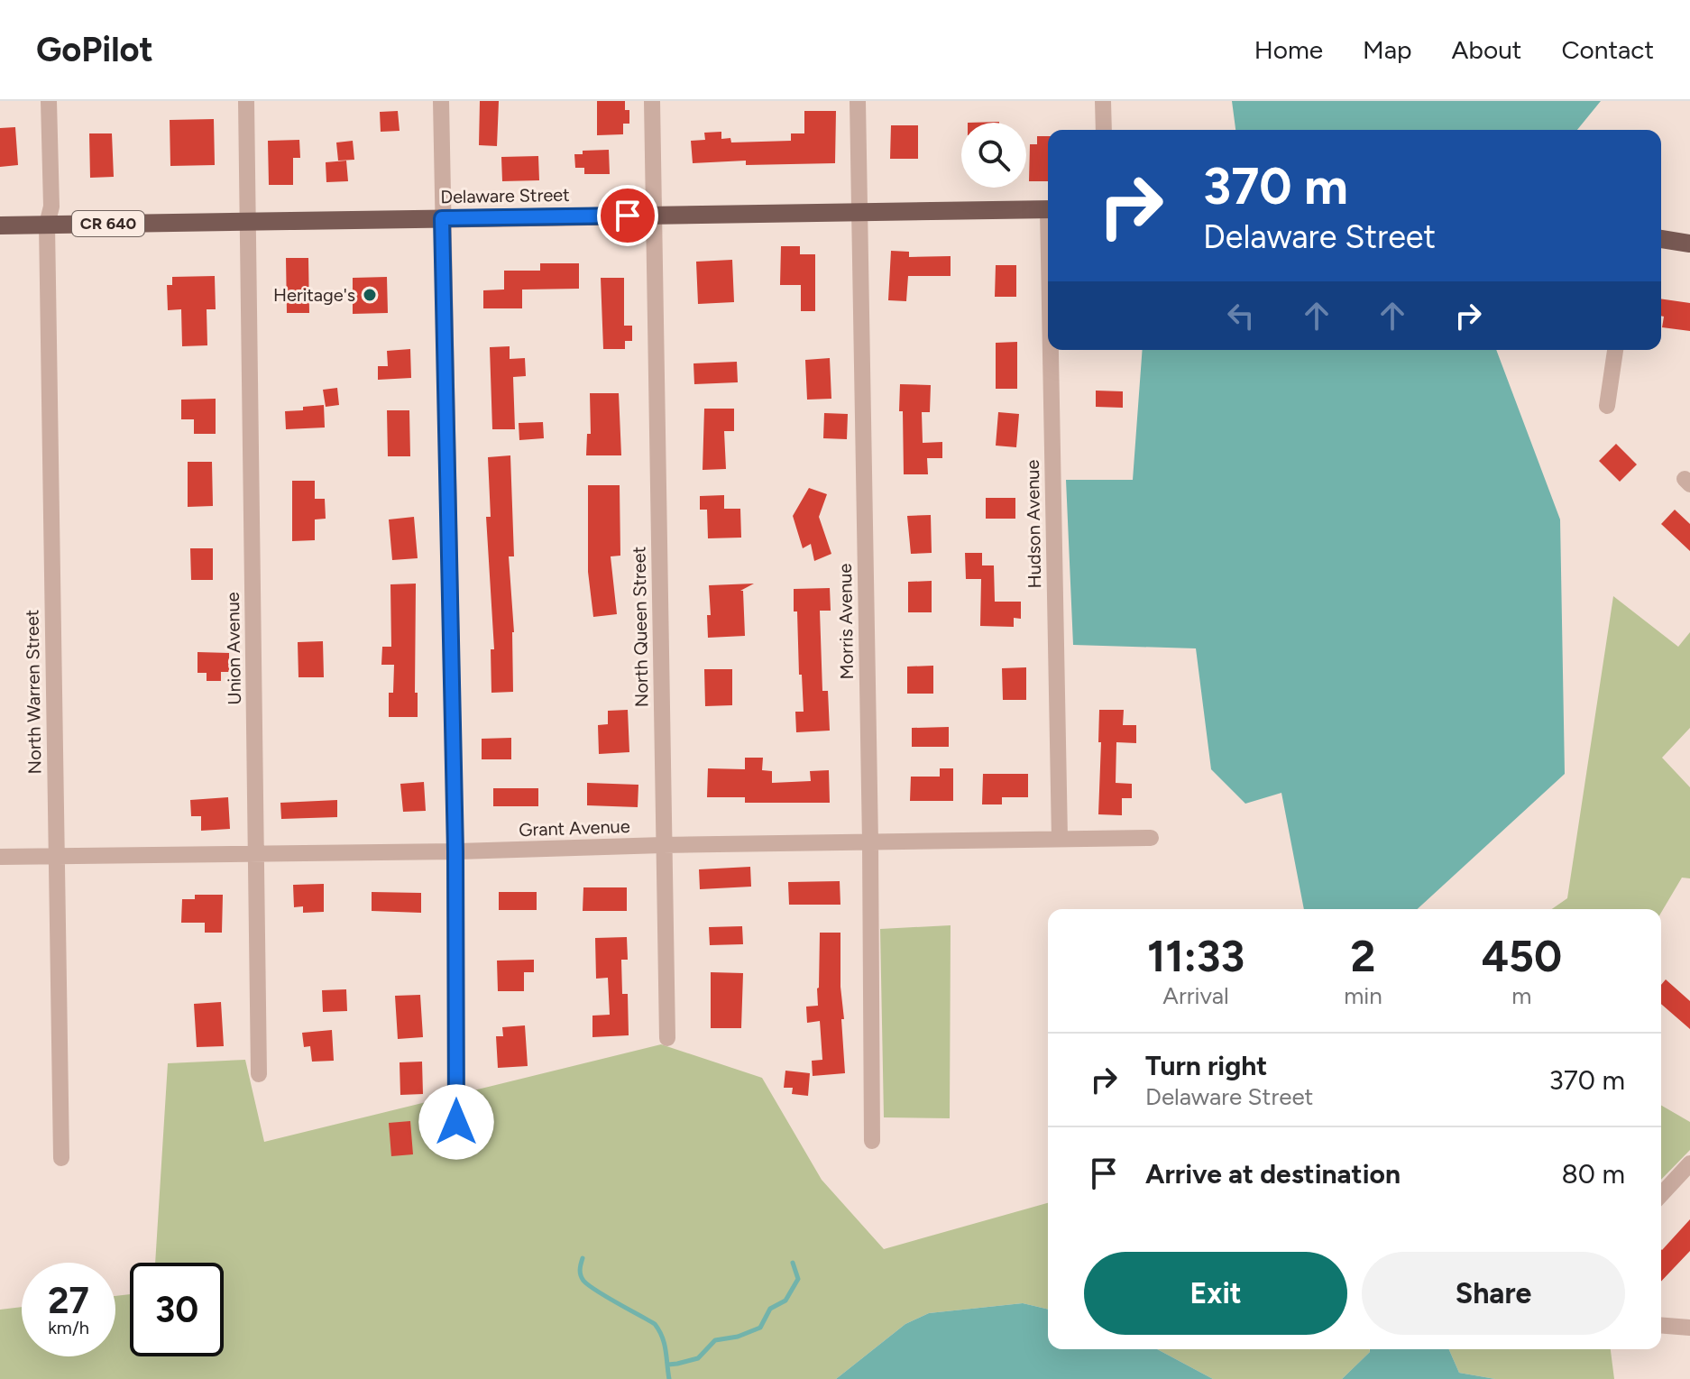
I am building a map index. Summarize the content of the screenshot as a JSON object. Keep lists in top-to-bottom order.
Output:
{
  "streets": {
    "main road": ["Delaware Street", "CR 640"],
    "street": [
      "Hudson Avenue",
      "Morris Avenue",
      "North Queen Street",
      "Union Avenue",
      "North Warren Street",
      "Grant Avenue"
    ]
  },
  "crossings": [
    ["Delaware Street", "Morris Avenue"],
    ["Delaware Street", "North Queen Street"],
    ["Delaware Street", "Union Avenue"],
    ["Delaware Street", "North Warren Street"],
    ["Hudson Avenue", "Grant Avenue"],
    ["Morris Avenue", "Grant Avenue"],
    ["North Queen Street", "Grant Avenue"],
    ["Union Avenue", "Grant Avenue"],
    ["North Warren Street", "Grant Avenue"]
  ],
  "places": ["Heritage's"],
  "page": {
    "header": "GoPilot",
    "nav": [
      "Home",
      "Map",
      "About",
      "Contact"
    ],
    "turn": ["370 m", "Delaware Street"],
    "eta": [
      "11:33",
      "Arrival",
      "2",
      "min",
      "450",
      "m"
    ],
    "list": [
      {
        "name": "Turn right",
        "note": "Delaware Street",
        "value": "370 m"
      },
      {
        "name": "Arrive at destination",
        "value": "80 m"
      }
    ],
    "buttons": ["Exit", "Share"],
    "speed": "27 km/h",
    "limit": "30"
  }
}
